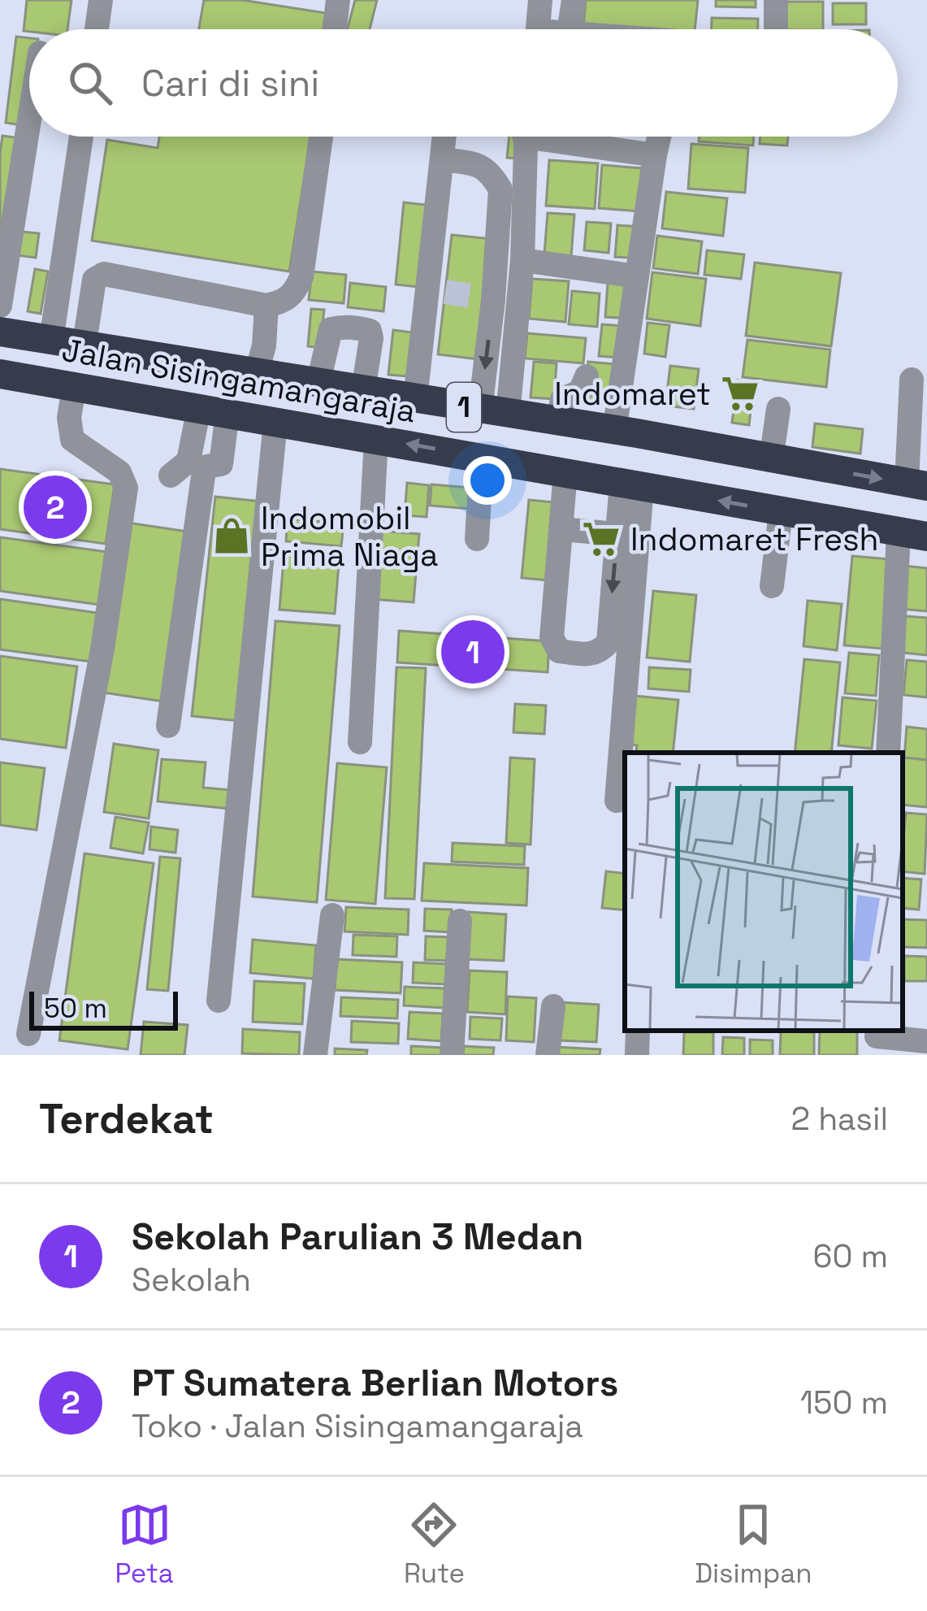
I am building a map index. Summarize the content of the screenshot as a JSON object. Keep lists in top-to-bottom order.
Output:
{
  "streets": {
    "highway": ["Jalan Sisingamangaraja", "1"]
  },
  "places": {
    "supermarket": ["Indomaret", "Indomaret Fresh"],
    "shop": ["Indomobil Prima Niaga"]
  },
  "scale_bar": "50 m",
  "page": {
    "search": "Cari di sini",
    "pins": ["2", "1"],
    "scale": "50 m",
    "heading": ["Terdekat", "2 hasil"],
    "list": [
      {
        "mark": "1",
        "name": "Sekolah Parulian 3 Medan",
        "note": "Sekolah",
        "value": "60 m"
      },
      {
        "mark": "2",
        "name": "PT Sumatera Berlian Motors",
        "note": "Toko · Jalan Sisingamangaraja",
        "value": "150 m"
      }
    ],
    "nav": ["Peta", "Rute", "Disimpan"]
  }
}
